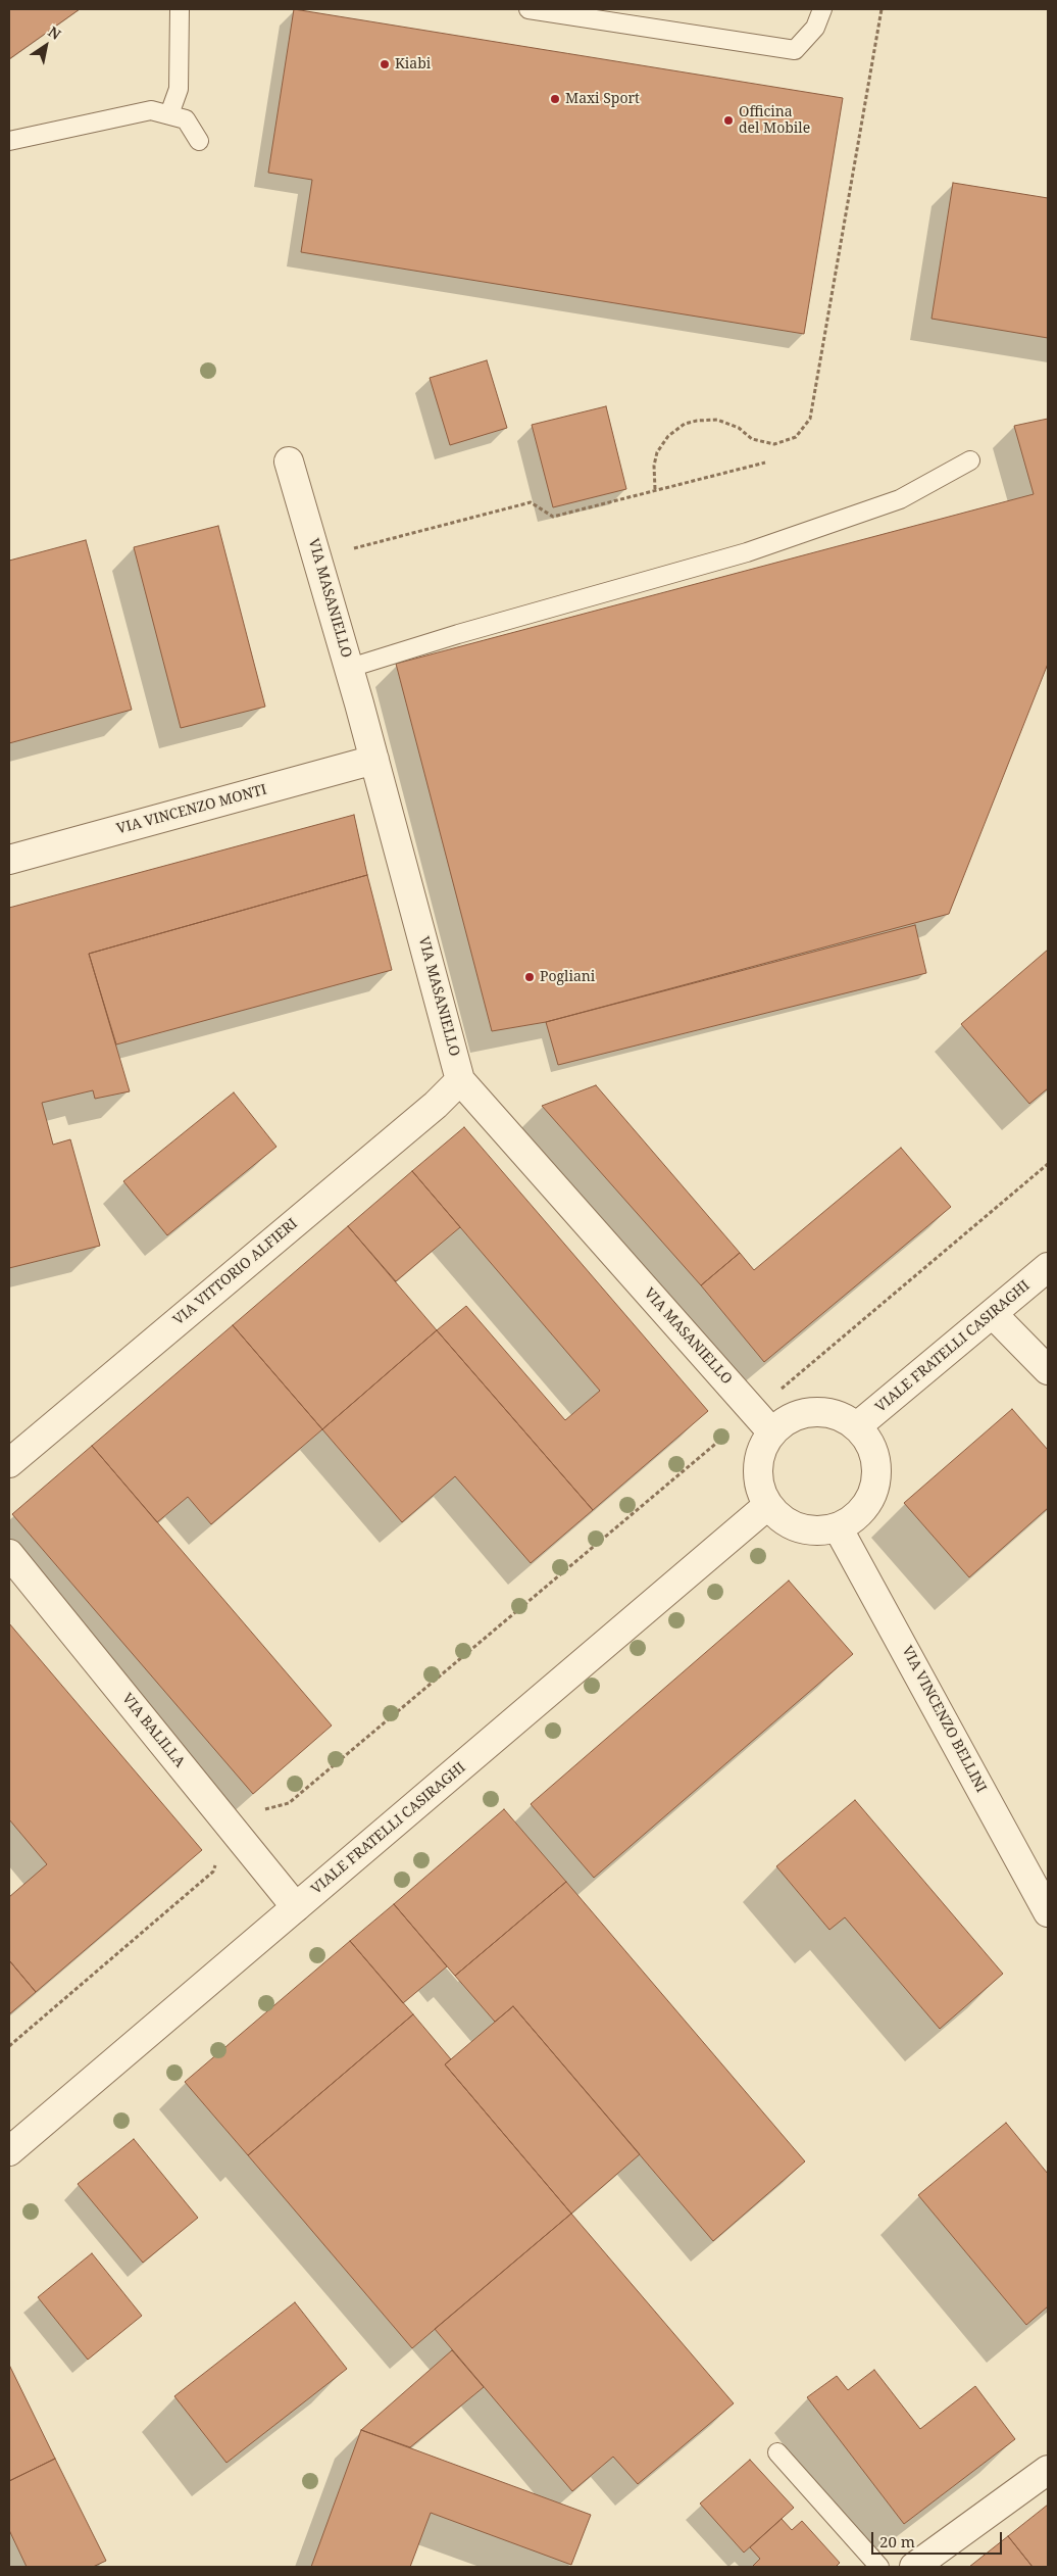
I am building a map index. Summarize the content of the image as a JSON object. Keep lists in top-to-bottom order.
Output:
{
  "streets": {
    "street": [
      "VIA MASANIELLO",
      "VIA VINCENZO MONTI",
      "VIA VITTORIO ALFIERI",
      "VIALE FRATELLI CASIRAGHI",
      "VIA VINCENZO BELLINI",
      "VIA BALILLA"
    ]
  },
  "crossings": [
    ["VIA MASANIELLO", "VIA VINCENZO MONTI"],
    ["VIA MASANIELLO", "VIA VITTORIO ALFIERI"],
    ["VIA MASANIELLO", "VIALE FRATELLI CASIRAGHI"],
    ["VIA MASANIELLO", "VIA VINCENZO BELLINI"],
    ["VIALE FRATELLI CASIRAGHI", "VIA VINCENZO BELLINI"],
    ["VIALE FRATELLI CASIRAGHI", "VIA BALILLA"]
  ],
  "places": [
    "Kiabi",
    "Maxi Sport",
    "Officina del Mobile",
    "Pogliani"
  ],
  "scale_bar": "20 m",
  "north": "top right"
}
